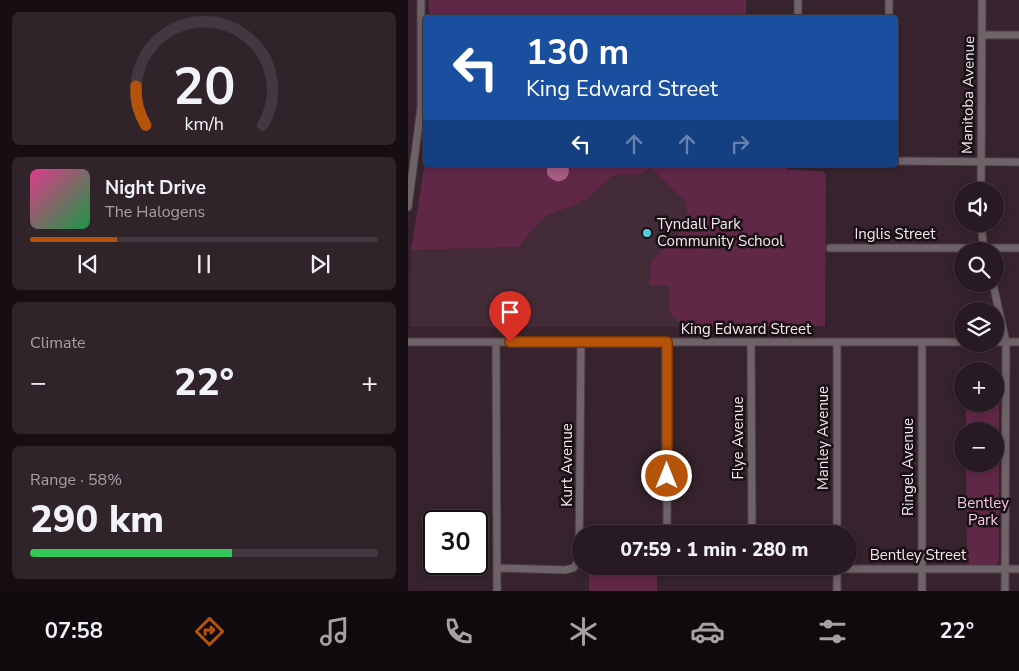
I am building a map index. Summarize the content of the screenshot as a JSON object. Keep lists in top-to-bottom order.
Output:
{
  "streets": {
    "street": [
      "Manitoba Avenue",
      "Inglis Street",
      "King Edward Street",
      "Flye Avenue",
      "Manley Avenue",
      "Kurt Avenue",
      "Ringel Avenue",
      "Bentley Street"
    ]
  },
  "crossings": [
    ["King Edward Street", "Flye Avenue"],
    ["King Edward Street", "Manley Avenue"],
    ["King Edward Street", "Kurt Avenue"],
    ["King Edward Street", "Ringel Avenue"],
    ["Ringel Avenue", "Bentley Street"]
  ],
  "parks": ["Bentley Park"],
  "places": ["Tyndall Park Community School"],
  "page": {
    "turn": ["130 m", "King Edward Street"],
    "song": ["Night Drive", "The Halogens"],
    "map_buttons": ["+", "−"],
    "tile": [
      "Climate",
      ["Range · 58%", "290 km"]
    ],
    "heat": ["−", "22°", "+"],
    "limit": "30",
    "trip": "07:59 · 1 min · 280 m",
    "tabs": ["07:58", "22°"],
    "gauge": ["20", "km/h"]
  }
}
